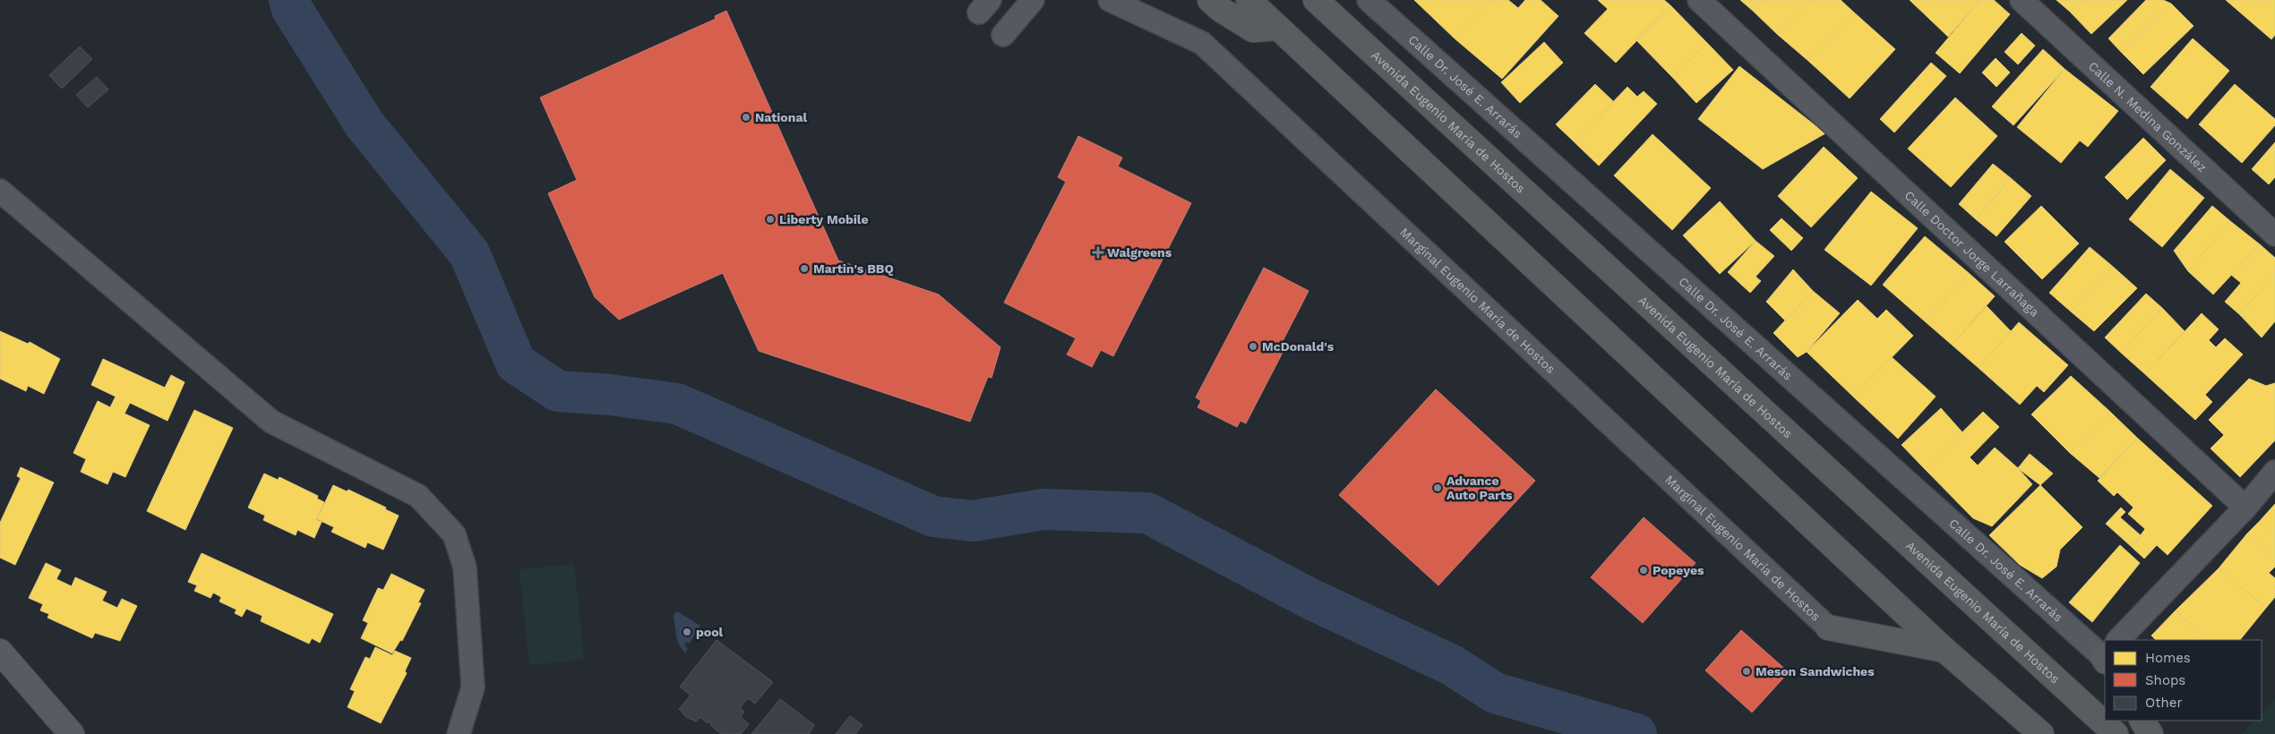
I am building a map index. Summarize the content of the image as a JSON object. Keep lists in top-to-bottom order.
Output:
{
  "streets": {
    "highway": ["Avenida Eugenio María de Hostos"],
    "street": [
      "Calle Dr. José E. Arrarás",
      "Calle N. Medina González",
      "Calle Doctor Jorge Larrañaga",
      "Marginal Eugenio María de Hostos"
    ]
  },
  "places": {
    "other": [
      "National",
      "Liberty Mobile",
      "Martin's BBQ",
      "McDonald's",
      "Advance Auto Parts",
      "Popeyes",
      "pool",
      "Meson Sandwiches"
    ],
    "health": ["Walgreens"]
  },
  "legend": ["Homes", "Shops", "Other"]
}
